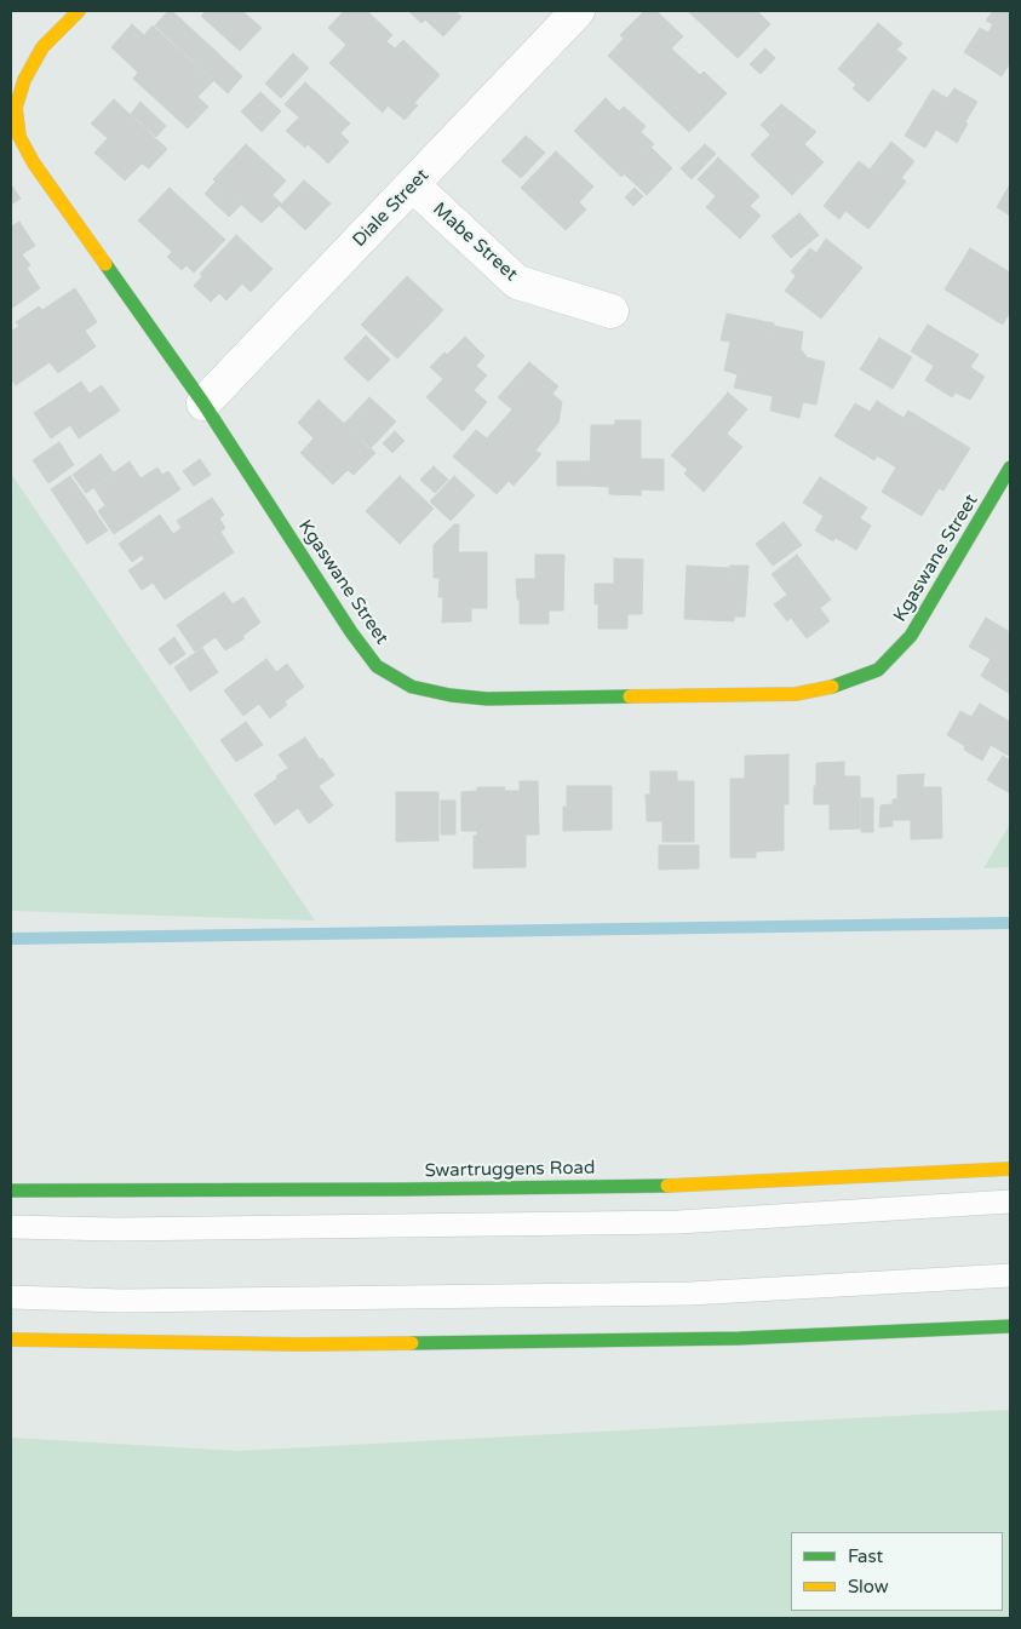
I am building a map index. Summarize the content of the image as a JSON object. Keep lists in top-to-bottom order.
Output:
{
  "streets": {
    "main road": ["Kgaswane Street", "Swartruggens Road"],
    "street": ["Diale Street", "Mabe Street"]
  },
  "crossings": [
    ["Diale Street", "Mabe Street"],
    ["Diale Street", "Kgaswane Street"]
  ],
  "legend": ["Fast", "Slow"]
}
